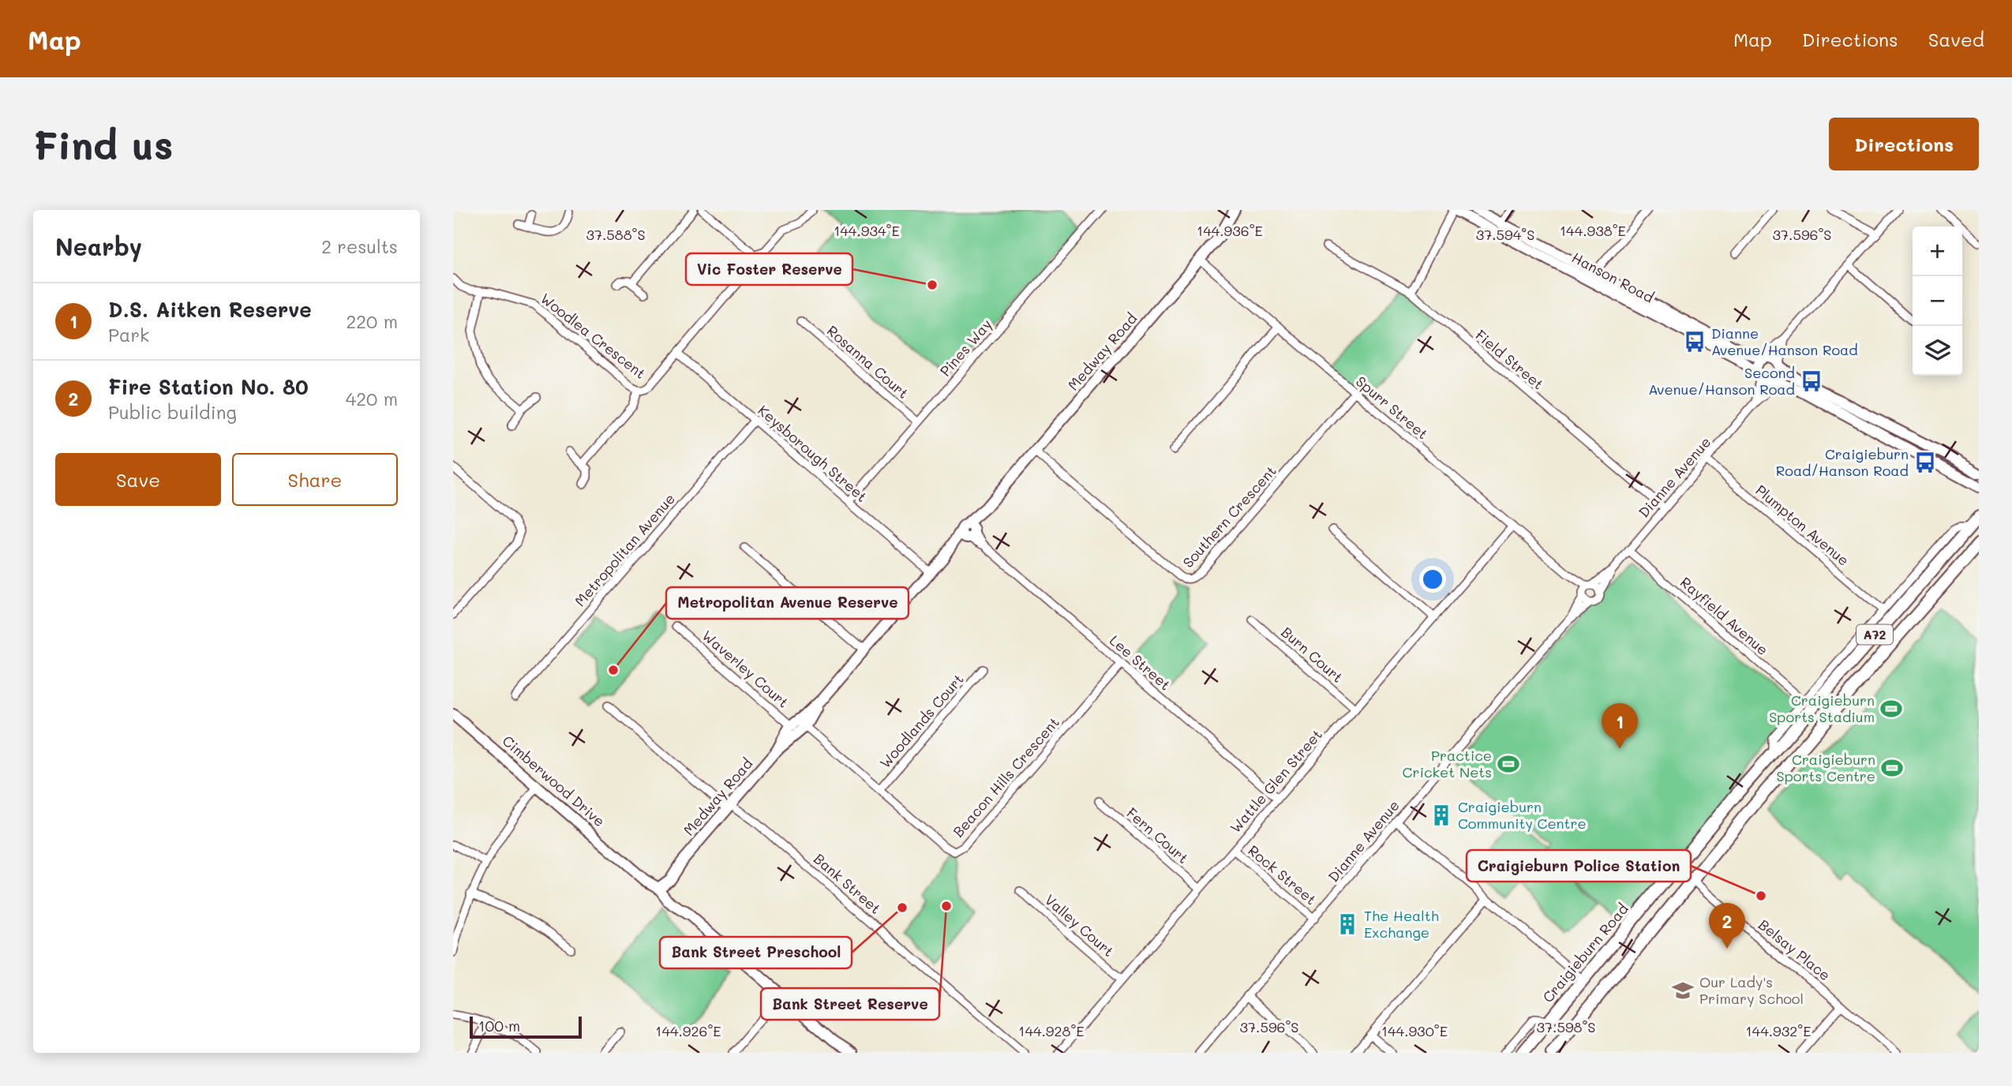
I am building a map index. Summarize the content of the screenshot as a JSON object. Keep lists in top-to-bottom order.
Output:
{
  "streets": {
    "main road": ["A72", "Craigieburn Road"],
    "street": [
      "Hanson Road",
      "Woodlea Crescent",
      "Pines Way",
      "Medway Road",
      "Field Street",
      "Rosanna Court",
      "Spurr Street",
      "Keysborough Street",
      "Dianne Avenue",
      "Southern Crescent",
      "Plumpton Avenue",
      "Metropolitan Avenue",
      "Rayfield Avenue",
      "Burn Court",
      "Lee Street",
      "Waverley Court",
      "Woodlands Court",
      "Beacon Hills Crescent",
      "Cimberwood Drive",
      "Wattle Glen Street",
      "Fern Court",
      "Rock Street",
      "Bank Street",
      "Valley Court",
      "Belsay Place"
    ]
  },
  "crossings": [
    ["Hanson Road", "Dianne Avenue"],
    ["Woodlea Crescent", "Keysborough Street"],
    ["Pines Way", "Rosanna Court"],
    ["Pines Way", "Keysborough Street"],
    ["Medway Road", "Spurr Street"],
    ["Medway Road", "Keysborough Street"],
    ["Medway Road", "Southern Crescent"],
    ["Medway Road", "Lee Street"],
    ["Medway Road", "Waverley Court"],
    ["Medway Road", "Beacon Hills Crescent"],
    ["Medway Road", "Cimberwood Drive"],
    ["Medway Road", "Bank Street"],
    ["Field Street", "Dianne Avenue"],
    ["Spurr Street", "Dianne Avenue"],
    ["Spurr Street", "Southern Crescent"],
    ["Spurr Street", "Wattle Glen Street"],
    ["Keysborough Street", "Metropolitan Avenue"],
    ["Dianne Avenue", "Plumpton Avenue"],
    ["Dianne Avenue", "Rayfield Avenue"],
    ["Dianne Avenue", "Rock Street"],
    ["Plumpton Avenue", "Craigieburn Road"],
    ["Rayfield Avenue", "Craigieburn Road"],
    ["A72", "Belsay Place"],
    ["Burn Court", "Wattle Glen Street"],
    ["Lee Street", "Beacon Hills Crescent"],
    ["Lee Street", "Wattle Glen Street"],
    ["Waverley Court", "Beacon Hills Crescent"],
    ["Woodlands Court", "Beacon Hills Crescent"],
    ["Wattle Glen Street", "Fern Court"],
    ["Wattle Glen Street", "Rock Street"],
    ["Wattle Glen Street", "Valley Court"],
    ["Belsay Place", "Craigieburn Road"]
  ],
  "places": {
    "other": [
      "Vic Foster Reserve",
      "Metropolitan Avenue Reserve",
      "Craigieburn Police Station",
      "Bank Street Reserve",
      "Bank Street Preschool"
    ],
    "bus stop": ["Dianne Avenue/Hanson Road", "Second Avenue/Hanson Road", "Craigieburn Road/Hanson Road"],
    "sports": ["Craigieburn Sports Stadium", "Practice Cricket Nets", "Craigieburn Sports Centre"],
    "building": ["Craigieburn Community Centre", "The Health Exchange"],
    "school or university": ["Our Lady's Primary School"]
  },
  "scale_bar": "100 m",
  "page": {
    "header": "Map",
    "nav": ["Map", "Directions", "Saved"],
    "buttons": [
      "Directions",
      ["Save", "Share"]
    ],
    "title": "Find us",
    "heading": ["Nearby", "2 results"],
    "map_buttons": ["+", "−"],
    "list": [
      {
        "mark": "1",
        "name": "D.S. Aitken Reserve",
        "note": "Park",
        "value": "220 m"
      },
      {
        "mark": "2",
        "name": "Fire Station No. 80",
        "note": "Public building",
        "value": "420 m"
      }
    ],
    "pins": ["1", "2"],
    "scale": "100 m"
  },
  "coordinates": [
    "144.934°E",
    "144.936°E",
    "144.938°E",
    "37.588°S",
    "37.594°S",
    "37.596°S",
    "37.598°S",
    "144.926°E",
    "144.928°E",
    "144.930°E",
    "144.932°E"
  ]
}
